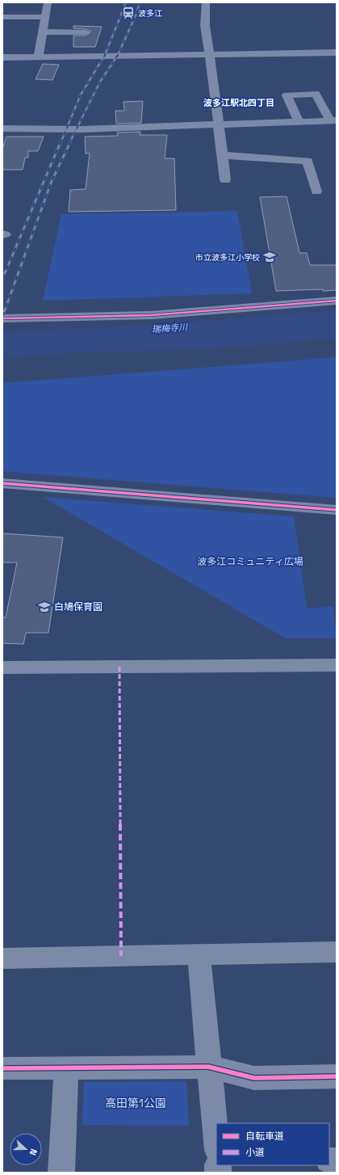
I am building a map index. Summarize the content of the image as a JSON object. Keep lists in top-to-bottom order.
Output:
{
  "districts": ["波多江駅北四丁目"],
  "water": ["瑞梅寺川"],
  "parks": ["波多江コミュニティ広場", "高田第1公園"],
  "places": {
    "station": ["波多江"],
    "school or university": ["市立波多江小学校", "白鳩保育園"]
  },
  "legend": ["自転車道", "小道"],
  "north": "right"
}
